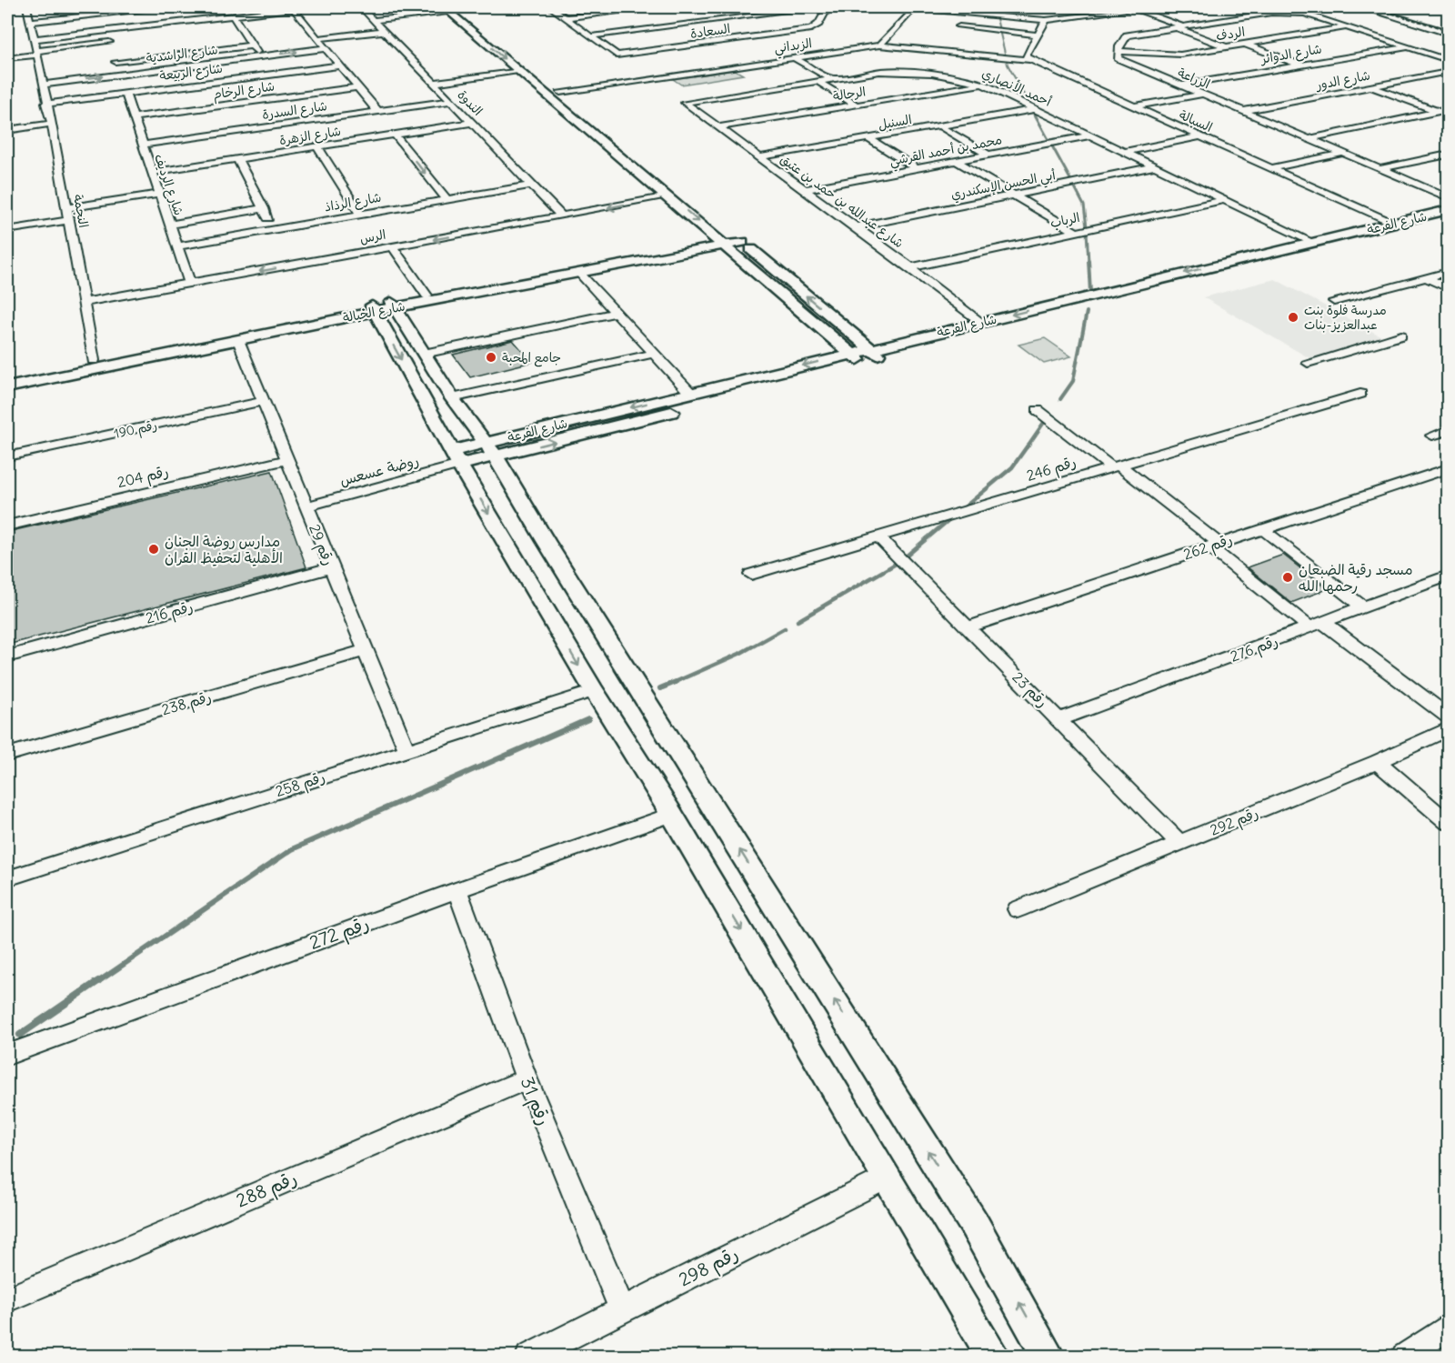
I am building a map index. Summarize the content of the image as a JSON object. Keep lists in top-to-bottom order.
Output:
{
  "streets": {
    "street": [
      "السعادة",
      "الردف",
      "الزبداني",
      "شارع الراشدية",
      "شارع الدوائر",
      "شارع الربيعة",
      "الزراعة",
      "شارع الدور",
      "أحمد الأنصاري",
      "شارع الرخام",
      "الرحالة",
      "الندوة",
      "شارع السدرة",
      "السبالة",
      "السنبل",
      "شارع الزهرة",
      "محمد بن أحمد القرشي",
      "شارع الرديف",
      "أبي الحسن الإسكندري",
      "شارع عبدالله بن حمد بن عتيق",
      "شارع الرذاذ",
      "النجمة",
      "الرباب",
      "شارع الفرعة",
      "الرس",
      "شارع الخيالة",
      "رقم 190",
      "رقم 246",
      "روضة عسعس",
      "رقم 204",
      "رقم 29",
      "رقم 262",
      "رقم 216",
      "رقم 276",
      "رقم 23",
      "رقم 238",
      "رقم 258",
      "رقم 292",
      "رقم 272",
      "رقم 31",
      "رقم 288",
      "رقم 298"
    ]
  },
  "crossings": [
    ["الردف", "الزراعة"],
    ["الزبداني", "السبالة"],
    ["شارع الراشدية", "النجمة"],
    ["شارع الدوائر", "الزراعة"],
    ["شارع الربيعة", "شارع الرديف"],
    ["شارع الربيعة", "النجمة"],
    ["الزراعة", "شارع الدور"],
    ["أحمد الأنصاري", "الرحالة"],
    ["أحمد الأنصاري", "السنبل"],
    ["أحمد الأنصاري", "محمد بن أحمد القرشي"],
    ["أحمد الأنصاري", "أبي الحسن الإسكندري"],
    ["أحمد الأنصاري", "شارع عبدالله بن حمد بن عتيق"],
    ["أحمد الأنصاري", "الرباب"],
    ["أحمد الأنصاري", "شارع الفرعة"],
    ["شارع الرخام", "شارع الرديف"],
    ["الرحالة", "شارع عبدالله بن حمد بن عتيق"],
    ["الندوة", "شارع السدرة"],
    ["الندوة", "شارع الزهرة"],
    ["الندوة", "شارع الرذاذ"],
    ["الندوة", "الرس"],
    ["شارع السدرة", "شارع الرديف"],
    ["السبالة", "شارع الفرعة"],
    ["السنبل", "شارع عبدالله بن حمد بن عتيق"],
    ["شارع الزهرة", "شارع الرديف"],
    ["محمد بن أحمد القرشي", "شارع عبدالله بن حمد بن عتيق"],
    ["شارع الرديف", "شارع الرذاذ"],
    ["شارع الرديف", "الرس"],
    ["أبي الحسن الإسكندري", "شارع عبدالله بن حمد بن عتيق"],
    ["شارع عبدالله بن حمد بن عتيق", "الرباب"],
    ["شارع عبدالله بن حمد بن عتيق", "شارع الفرعة"],
    ["النجمة", "الرس"],
    ["النجمة", "شارع الخيالة"],
    ["شارع الخيالة", "رقم 29"],
    ["رقم 190", "رقم 29"],
    ["رقم 246", "رقم 23"],
    ["روضة عسعس", "رقم 29"],
    ["رقم 204", "رقم 29"],
    ["رقم 29", "رقم 216"],
    ["رقم 29", "رقم 238"],
    ["رقم 29", "رقم 258"],
    ["رقم 262", "رقم 23"],
    ["رقم 276", "رقم 23"],
    ["رقم 23", "رقم 292"],
    ["رقم 272", "رقم 31"],
    ["رقم 31", "رقم 288"],
    ["رقم 31", "رقم 298"]
  ],
  "places": [
    "مدرسة فلوة بنت عبدالعزيز-بنات",
    "جامع المحبة",
    "مدارس روضة الجنان الأهلية لتحفيظ القران",
    "مسجد رقية الضبعان رحمها الله"
  ]
}
